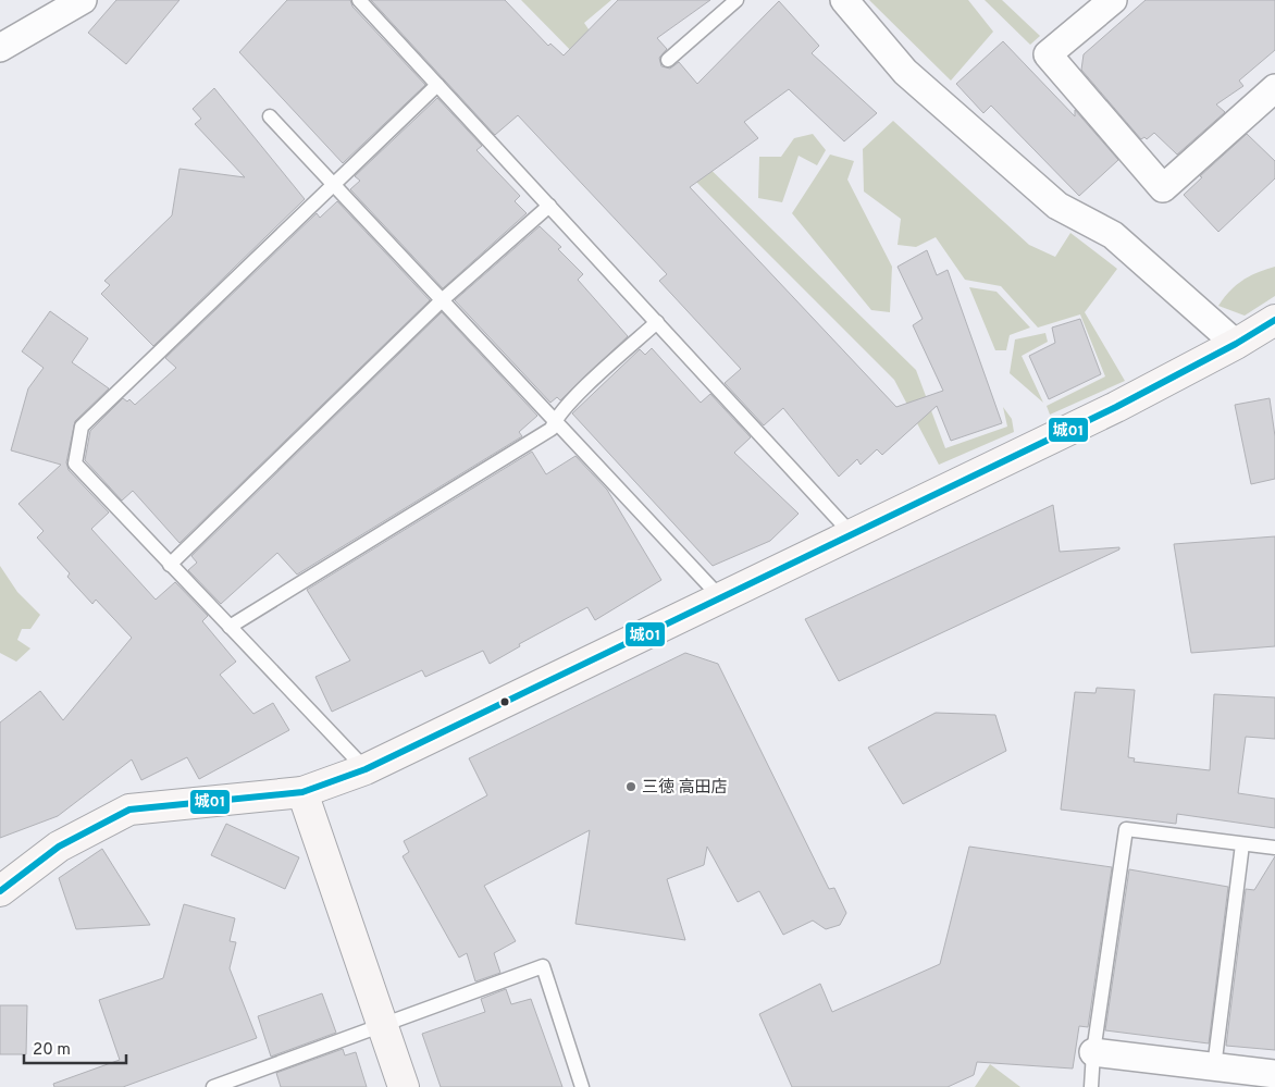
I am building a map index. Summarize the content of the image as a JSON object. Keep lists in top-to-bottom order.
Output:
{
  "places": ["三徳 高田店"],
  "lines": ["transit line 城01"],
  "scale_bar": "20 m"
}
